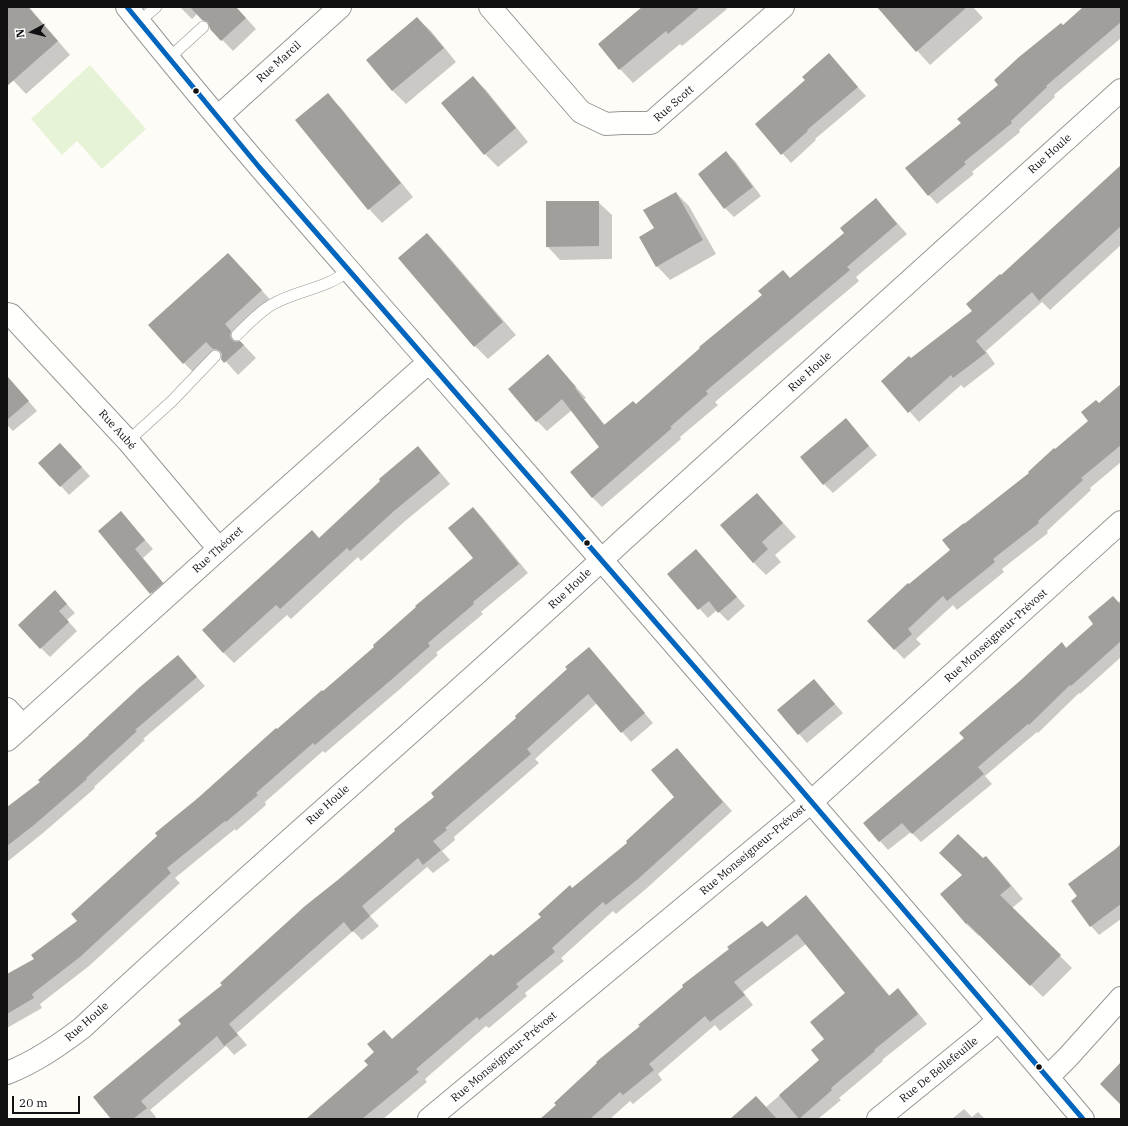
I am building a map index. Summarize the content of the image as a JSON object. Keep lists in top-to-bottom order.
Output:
{
  "streets": {
    "street": [
      "Rue Marcil",
      "Rue Scott",
      "Rue Houle",
      "Rue Aubé",
      "Rue Théoret",
      "Rue Monseigneur-Prévost",
      "Rue De Bellefeuille"
    ]
  },
  "crossings": [
    ["Rue Aubé", "Rue Théoret"]
  ],
  "scale_bar": "20 m",
  "north": "left"
}
